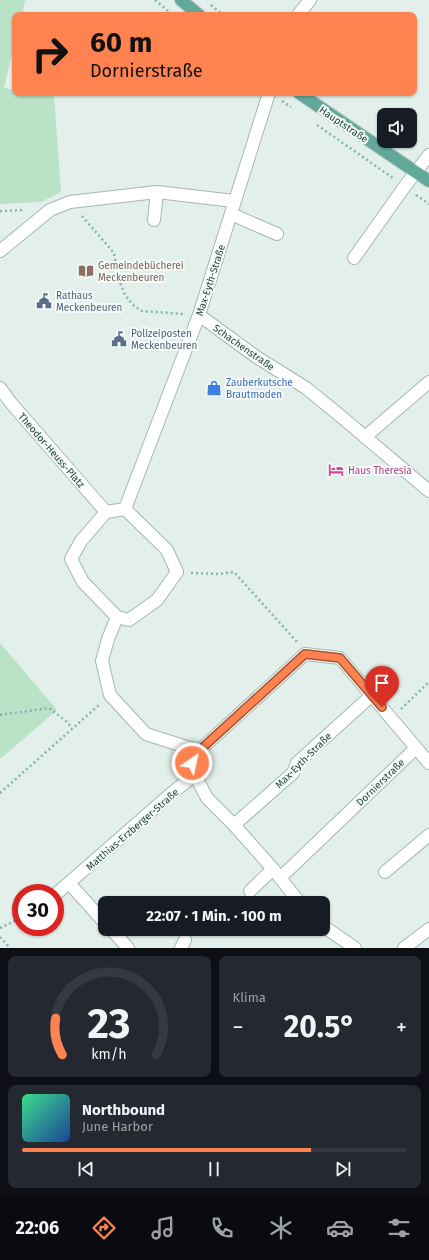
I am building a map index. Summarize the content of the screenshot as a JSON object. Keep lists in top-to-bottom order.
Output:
{
  "streets": {
    "main road": ["Hauptstraße"],
    "street": [
      "Max-Eyth-Straße",
      "Schachenstraße",
      "Theodor-Heuss-Platz",
      "Dornierstraße",
      "Matthias-Erzberger-Straße"
    ]
  },
  "crossings": [
    ["Max-Eyth-Straße", "Schachenstraße"],
    ["Max-Eyth-Straße", "Theodor-Heuss-Platz"]
  ],
  "places": {
    "library": ["Gemeindebücherei Meckenbeuren"],
    "public building": ["Rathaus Meckenbeuren", "Polizeiposten Meckenbeuren"],
    "shop": ["Zauberkutsche Brautmoden"],
    "hotel": ["Haus Theresia"]
  },
  "page": {
    "turn": ["60 m", "Dornierstraße"],
    "limit": "30",
    "trip": "22:07 · 1 Min. · 100 m",
    "tile": "Klima",
    "heat": ["−", "20.5°", "+"],
    "song": ["Northbound", "June Harbor"],
    "tabs": "22:06",
    "gauge": ["23", "km/h"]
  }
}
